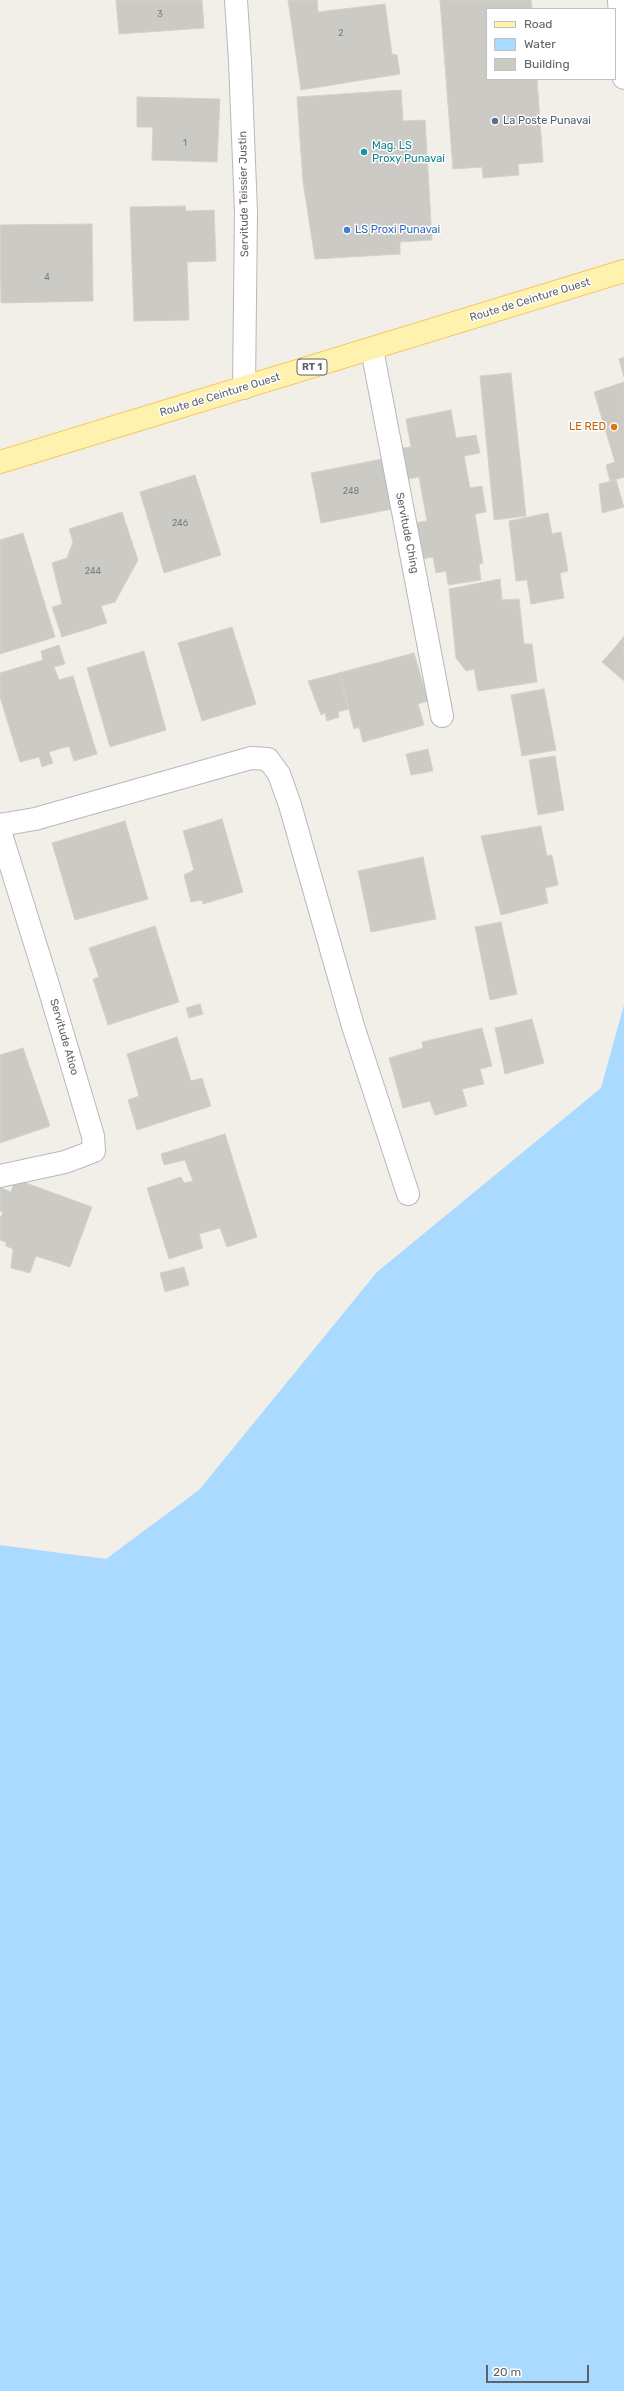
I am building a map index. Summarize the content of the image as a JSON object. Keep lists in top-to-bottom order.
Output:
{
  "streets": {
    "main road": ["Route de Ceinture Ouest", "RT 1"],
    "street": ["Servitude Teissier Justin", "Servitude Ching", "Servitude Atioo"]
  },
  "crossings": [
    ["Servitude Teissier Justin", "Route de Ceinture Ouest"],
    ["Route de Ceinture Ouest", "Servitude Ching"]
  ],
  "places": [
    "La Poste Punavai",
    "Mag. LS Proxy Punavai",
    "LS Proxi Punavai",
    "LE RED"
  ],
  "house_numbers": [
    "3",
    "2",
    "1",
    "4",
    "248",
    "246",
    "244"
  ],
  "legend": ["Road", "Water", "Building"],
  "scale_bar": "20 m"
}
